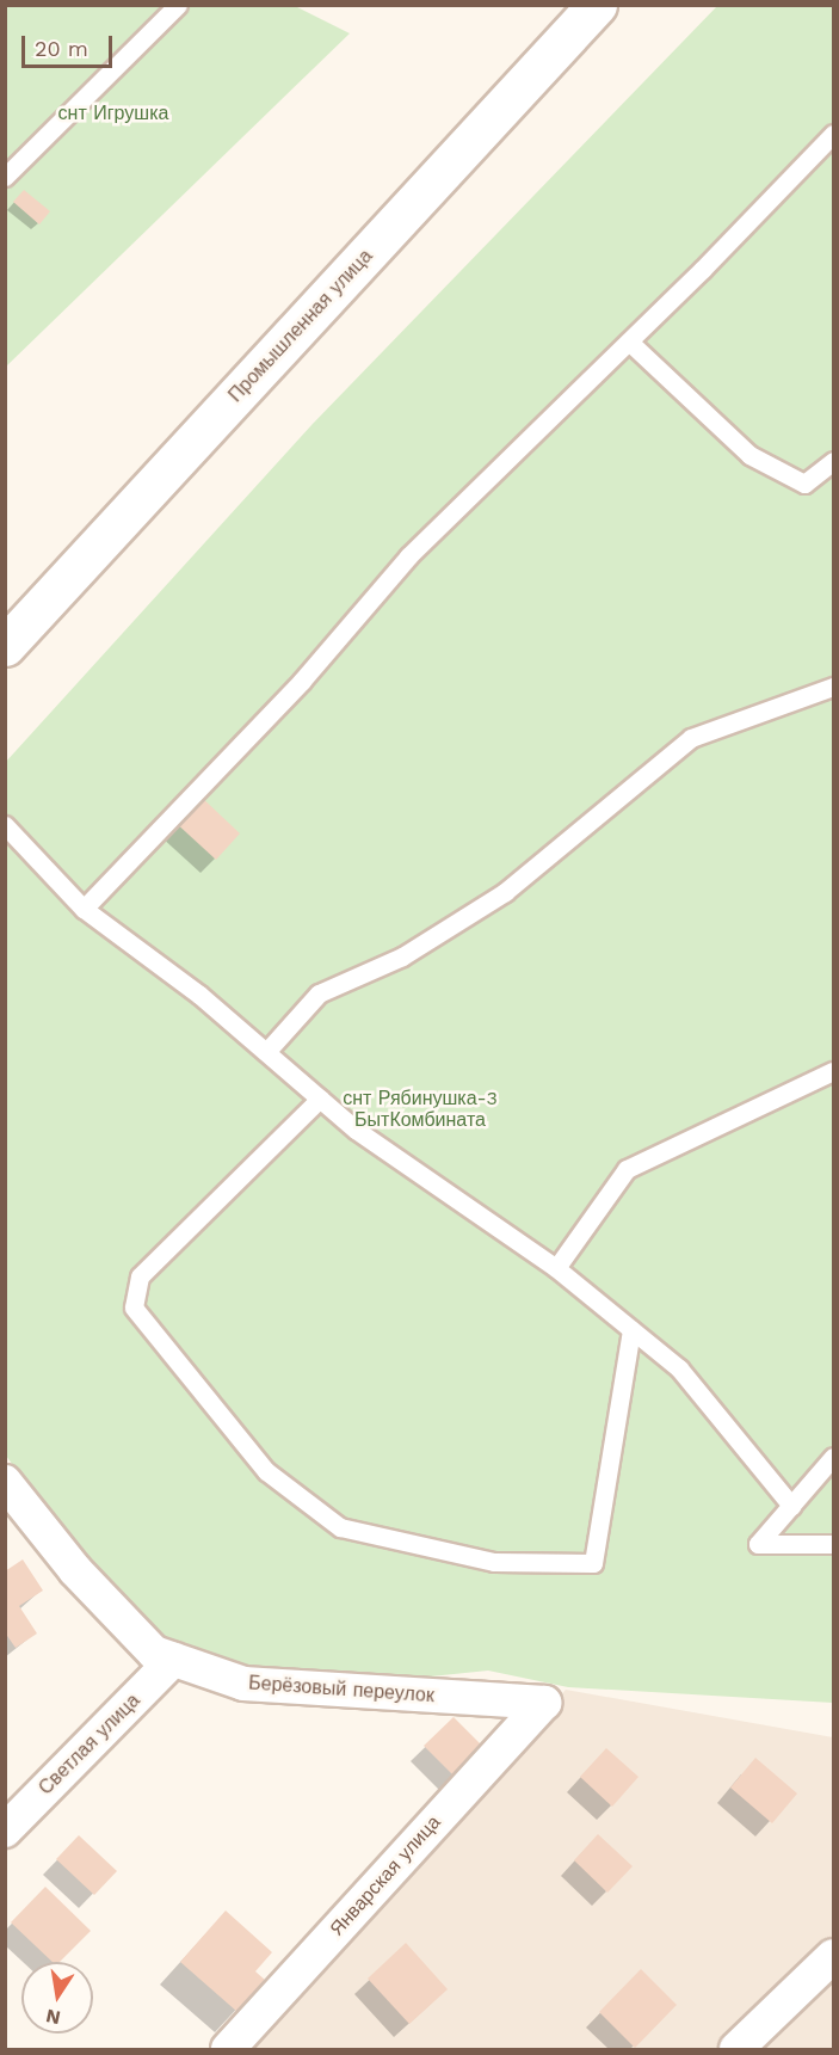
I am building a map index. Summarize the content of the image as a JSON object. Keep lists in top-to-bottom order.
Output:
{
  "streets": {
    "main road": ["Промышленная улица"],
    "street": ["Берёзовый переулок", "Светлая улица", "Январская улица"]
  },
  "crossings": [
    ["Берёзовый переулок", "Светлая улица"],
    ["Берёзовый переулок", "Январская улица"]
  ],
  "parks": ["снт Игрушка", "снт Рябинушка-3 БытКомбината"],
  "scale_bar": "20 m",
  "north": "bottom"
}
